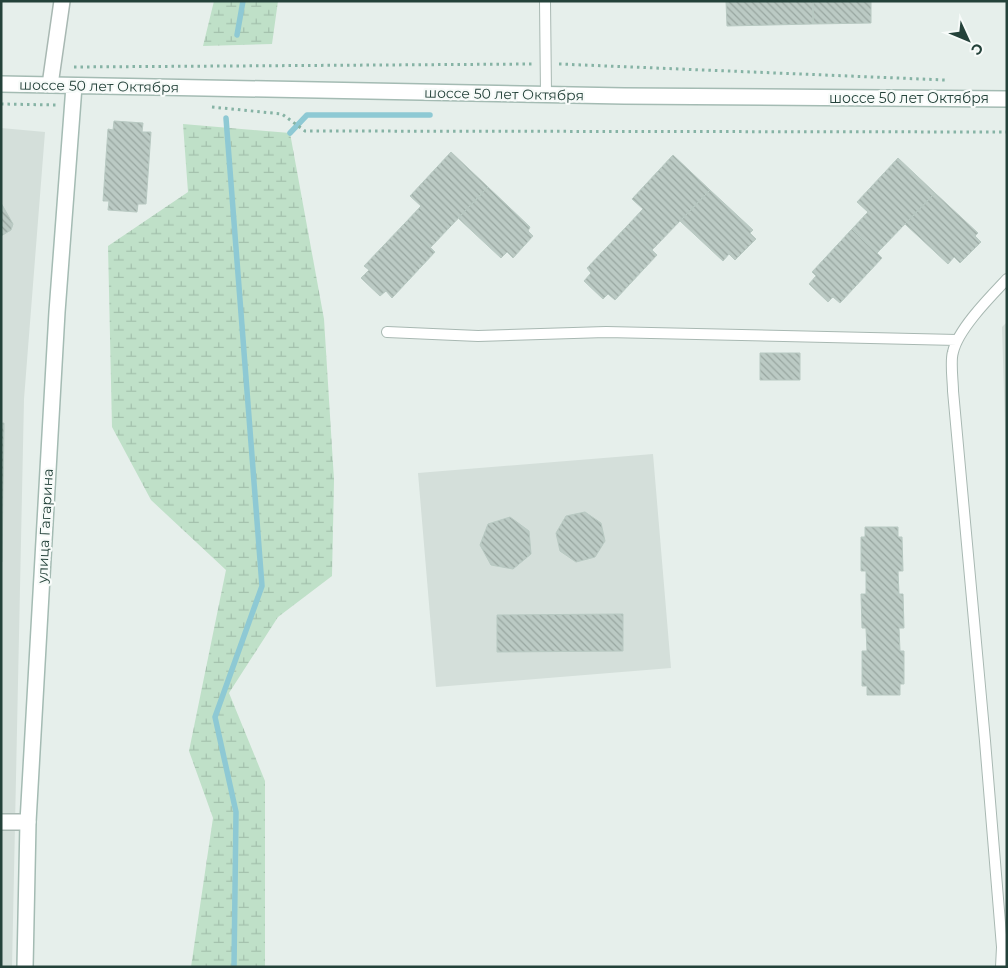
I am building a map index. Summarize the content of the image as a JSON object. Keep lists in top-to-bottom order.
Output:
{
  "streets": {
    "street": ["шоссе 50 лет Октября", "улица Гагарина"]
  },
  "crossings": [
    ["шоссе 50 лет Октября", "улица Гагарина"]
  ],
  "north": "bottom right"
}
